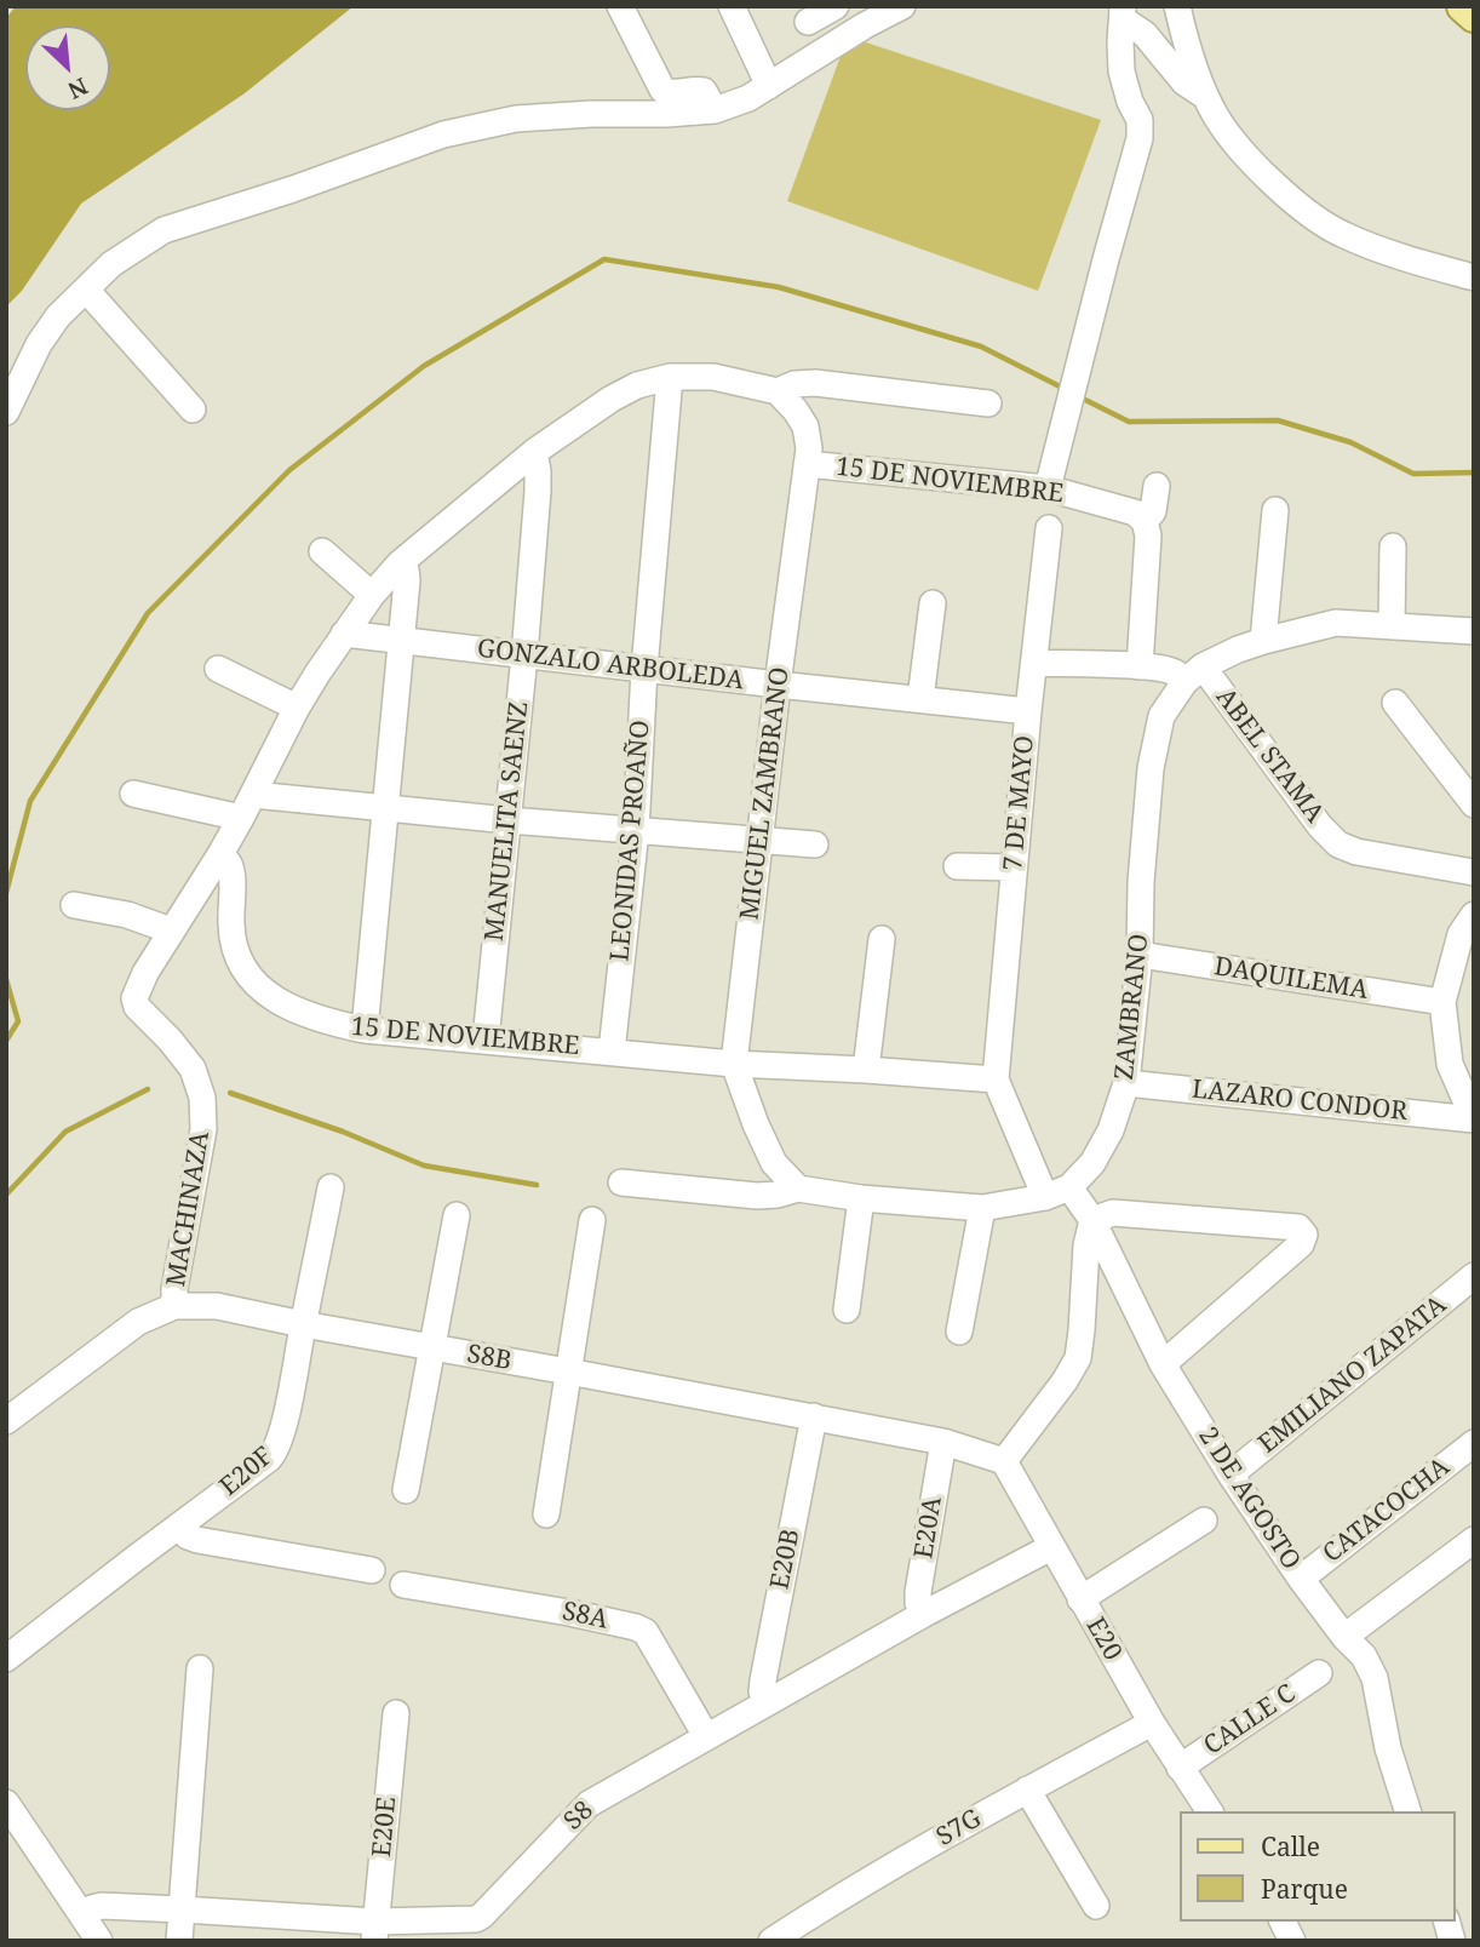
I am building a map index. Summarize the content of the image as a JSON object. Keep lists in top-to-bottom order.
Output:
{
  "streets": {
    "street": [
      "15 DE NOVIEMBRE",
      "GONZALO ARBOLEDA",
      "ABEL STAMA",
      "MIGUEL ZAMBRANO",
      "7 DE MAYO",
      "MANUELITA SAENZ",
      "LEONIDAS PROAÑO",
      "DAQUILEMA",
      "ZAMBRANO",
      "LAZARO CONDOR",
      "MACHINAZA",
      "S8B",
      "EMILIANO ZAPATA",
      "E20F",
      "2 DE AGOSTO",
      "CATACOCHA",
      "E20A",
      "E20B",
      "S8A",
      "E20",
      "CALLE C",
      "S8",
      "E20E",
      "S7G"
    ]
  },
  "crossings": [
    ["15 DE NOVIEMBRE", "MIGUEL ZAMBRANO"],
    ["15 DE NOVIEMBRE", "7 DE MAYO"],
    ["15 DE NOVIEMBRE", "MANUELITA SAENZ"],
    ["15 DE NOVIEMBRE", "LEONIDAS PROAÑO"],
    ["15 DE NOVIEMBRE", "MACHINAZA"],
    ["GONZALO ARBOLEDA", "MIGUEL ZAMBRANO"],
    ["GONZALO ARBOLEDA", "7 DE MAYO"],
    ["GONZALO ARBOLEDA", "MANUELITA SAENZ"],
    ["GONZALO ARBOLEDA", "LEONIDAS PROAÑO"],
    ["ABEL STAMA", "ZAMBRANO"],
    ["MIGUEL ZAMBRANO", "ZAMBRANO"],
    ["DAQUILEMA", "ZAMBRANO"],
    ["ZAMBRANO", "LAZARO CONDOR"],
    ["ZAMBRANO", "2 DE AGOSTO"],
    ["MACHINAZA", "S8B"],
    ["S8B", "E20F"],
    ["S8B", "E20A"],
    ["S8B", "E20B"],
    ["S8B", "E20"],
    ["EMILIANO ZAPATA", "2 DE AGOSTO"],
    ["2 DE AGOSTO", "CATACOCHA"],
    ["E20A", "S8"],
    ["E20B", "S8"],
    ["S8A", "S8"],
    ["E20", "CALLE C"],
    ["E20", "S8"],
    ["E20", "S7G"],
    ["S8", "E20E"]
  ],
  "legend": ["Calle", "Parque"],
  "north": "bottom right"
}
